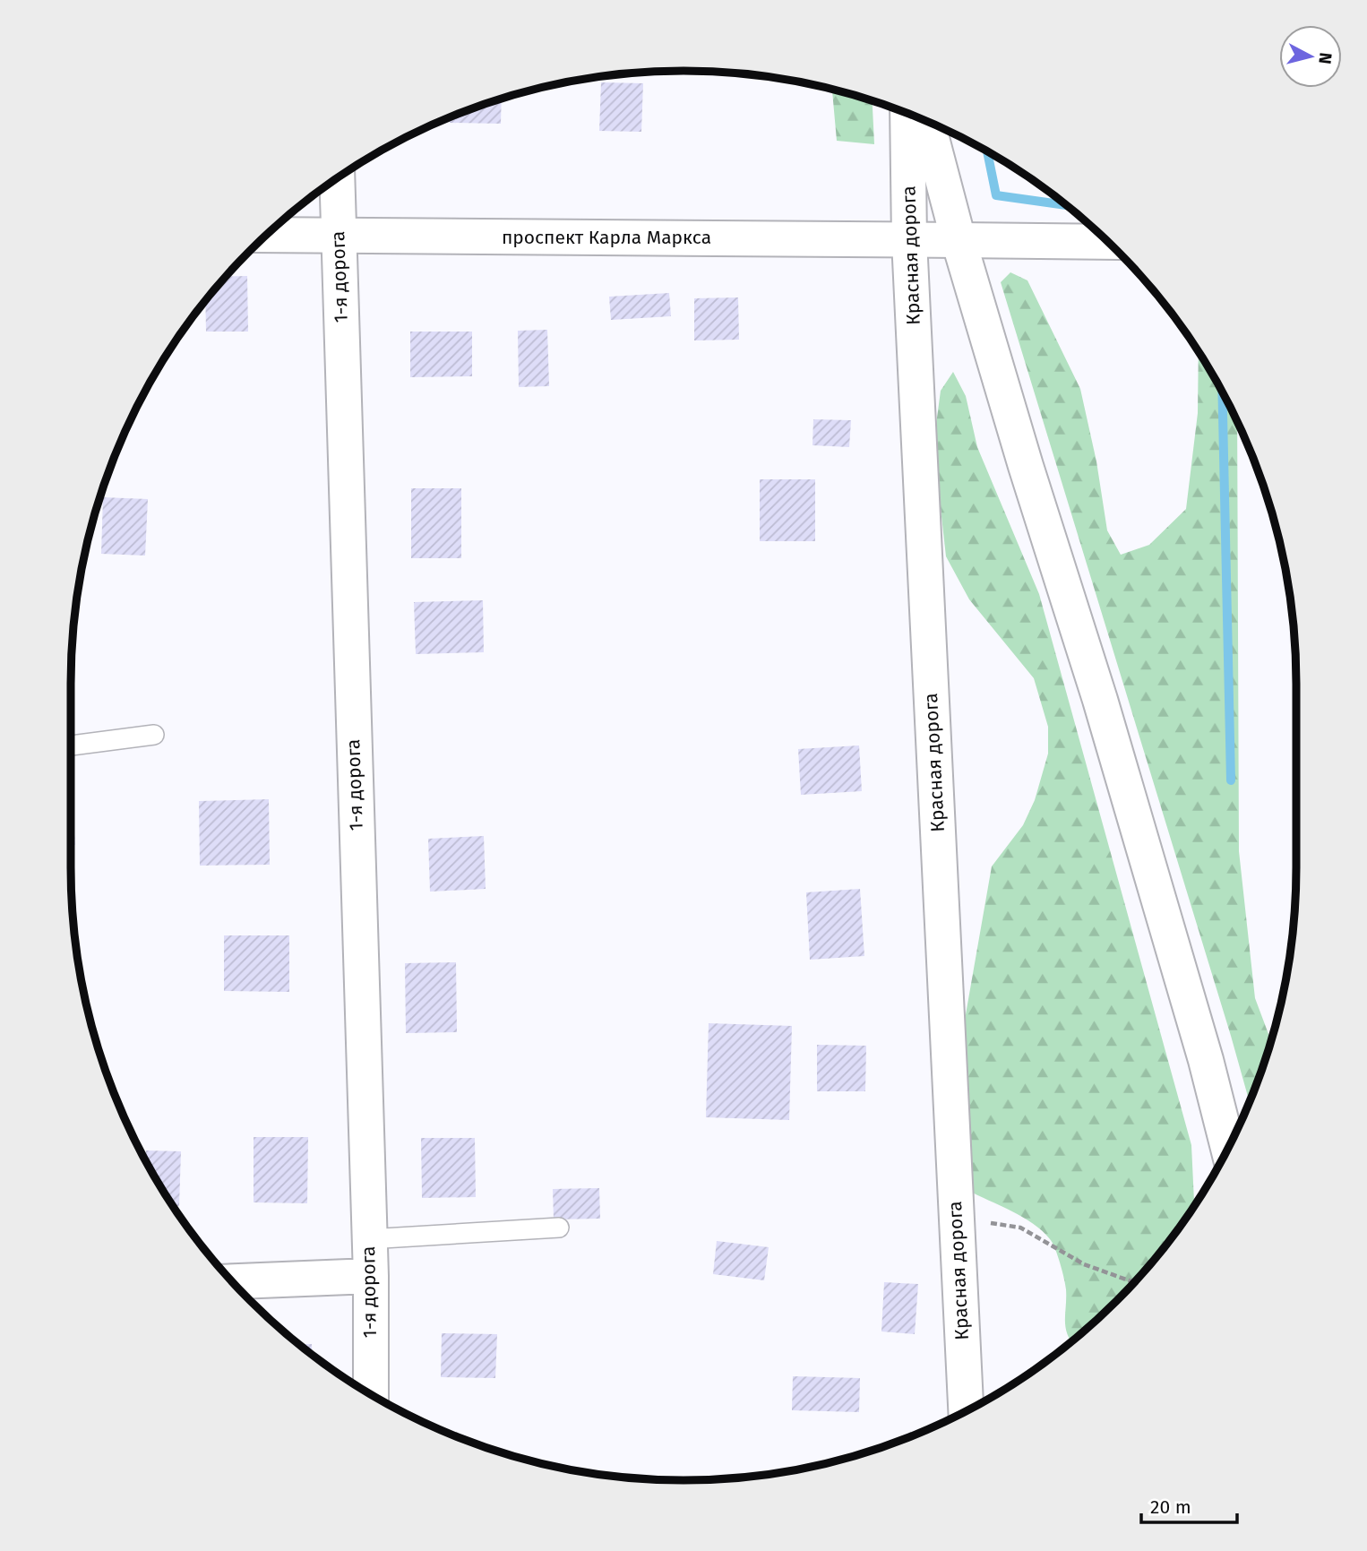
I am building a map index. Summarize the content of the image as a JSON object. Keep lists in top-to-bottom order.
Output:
{
  "streets": {
    "street": ["проспект Карла Маркса", "Красная дорога", "1-я дорога"]
  },
  "crossings": [
    ["проспект Карла Маркса", "Красная дорога"],
    ["проспект Карла Маркса", "1-я дорога"]
  ],
  "scale_bar": "20 m",
  "north": "right"
}
